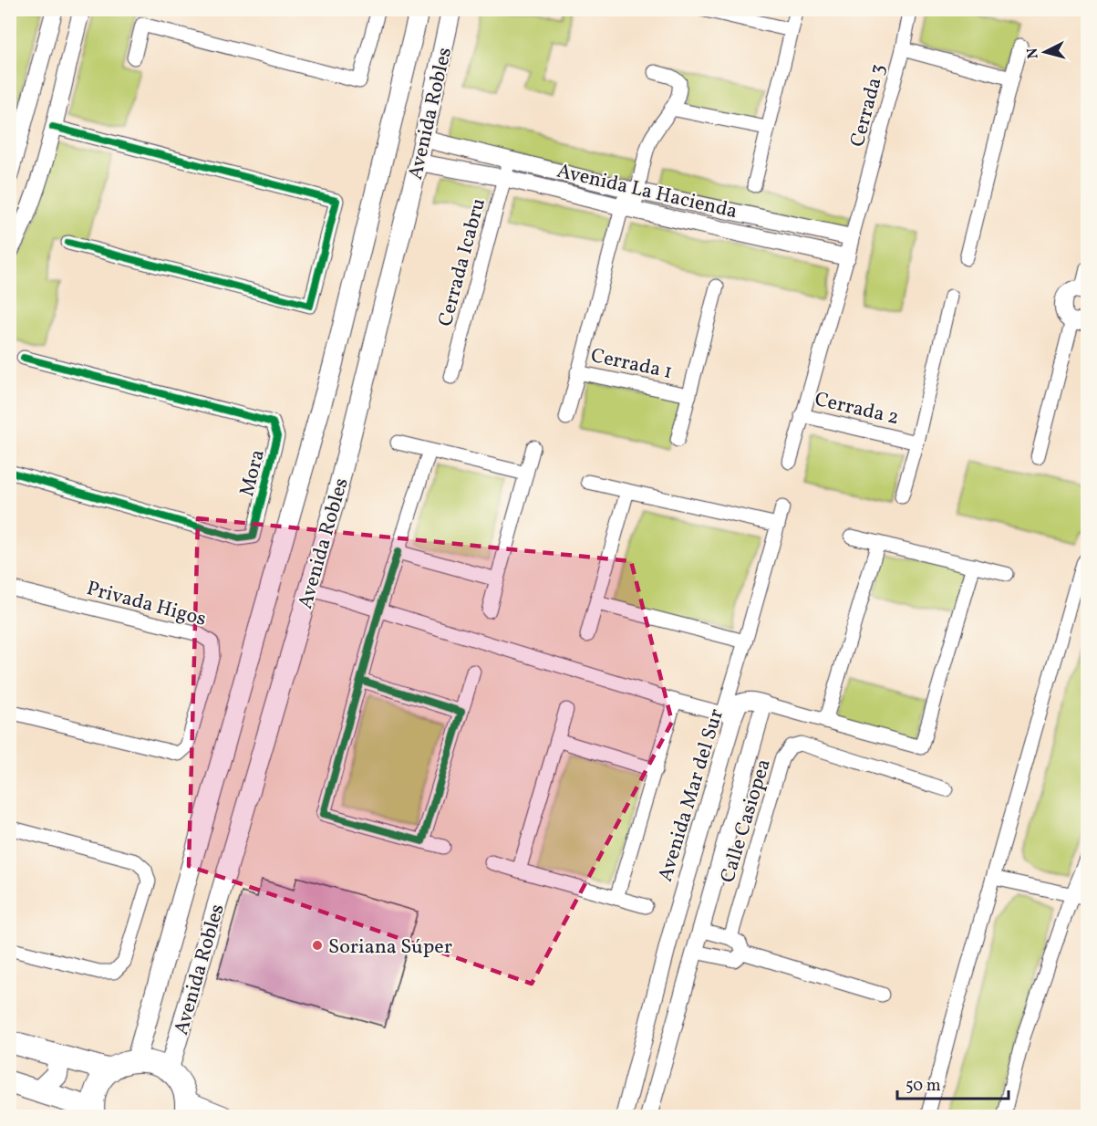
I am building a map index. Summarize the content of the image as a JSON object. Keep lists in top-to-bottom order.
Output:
{
  "streets": {
    "main road": ["Avenida Robles"],
    "street": [
      "Cerrada 3",
      "Avenida La Hacienda",
      "Cerrada Icabru",
      "Cerrada 1",
      "Cerrada 2",
      "Mora",
      "Privada Higos",
      "Avenida Mar del Sur",
      "Calle Casiopea"
    ]
  },
  "crossings": [
    ["Avenida Robles", "Avenida La Hacienda"],
    ["Avenida La Hacienda", "Cerrada Icabru"],
    ["Avenida La Hacienda", "Cerrada 1"],
    ["Avenida La Hacienda", "Cerrada 2"]
  ],
  "places": ["Soriana Súper"],
  "scale_bar": "50 m",
  "north": "left"
}
